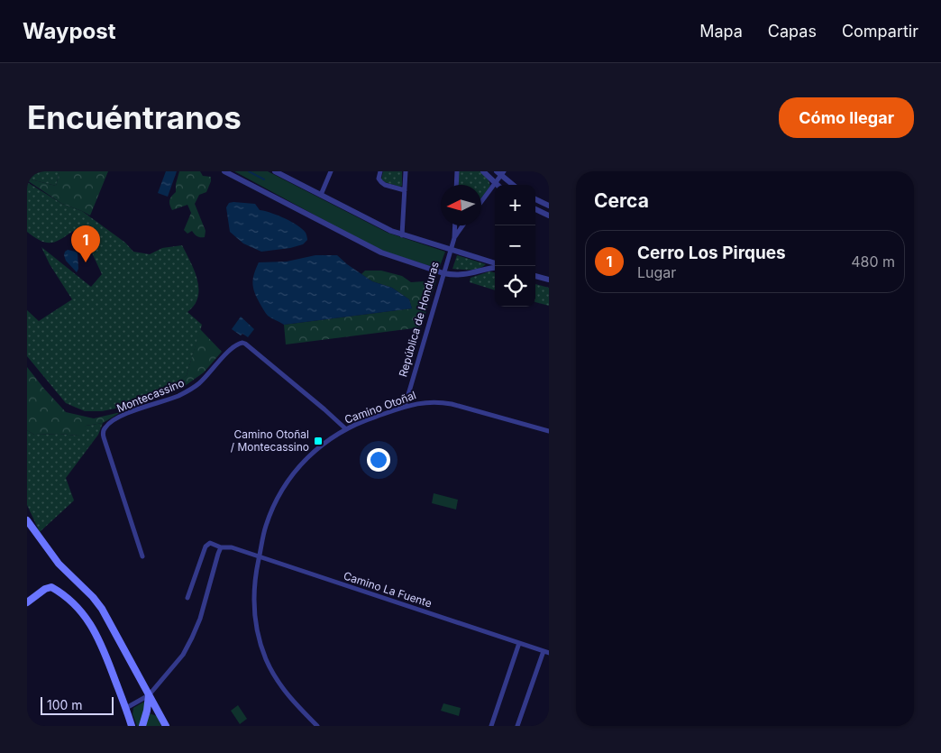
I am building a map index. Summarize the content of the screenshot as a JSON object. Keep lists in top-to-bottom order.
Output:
{
  "streets": {
    "street": [
      "República de Honduras",
      "Montecassino",
      "Camino Otoñal",
      "Camino La Fuente"
    ]
  },
  "crossings": [
    ["República de Honduras", "Camino Otoñal"],
    ["Montecassino", "Camino Otoñal"],
    ["Camino Otoñal", "Camino La Fuente"]
  ],
  "places": {
    "transit": ["Camino Otoñal / Montecassino"]
  },
  "scale_bar": "100 m",
  "north": "left",
  "page": {
    "header": "Waypost",
    "nav": ["Mapa", "Capas", "Compartir"],
    "buttons": "Cómo llegar",
    "title": "Encuéntranos",
    "heading": "Cerca",
    "map_buttons": ["+", "−"],
    "pins": "1",
    "list": [
      {
        "mark": "1",
        "name": "Cerro Los Pirques",
        "note": "Lugar",
        "value": "480 m"
      }
    ],
    "scale": "100 m"
  }
}
